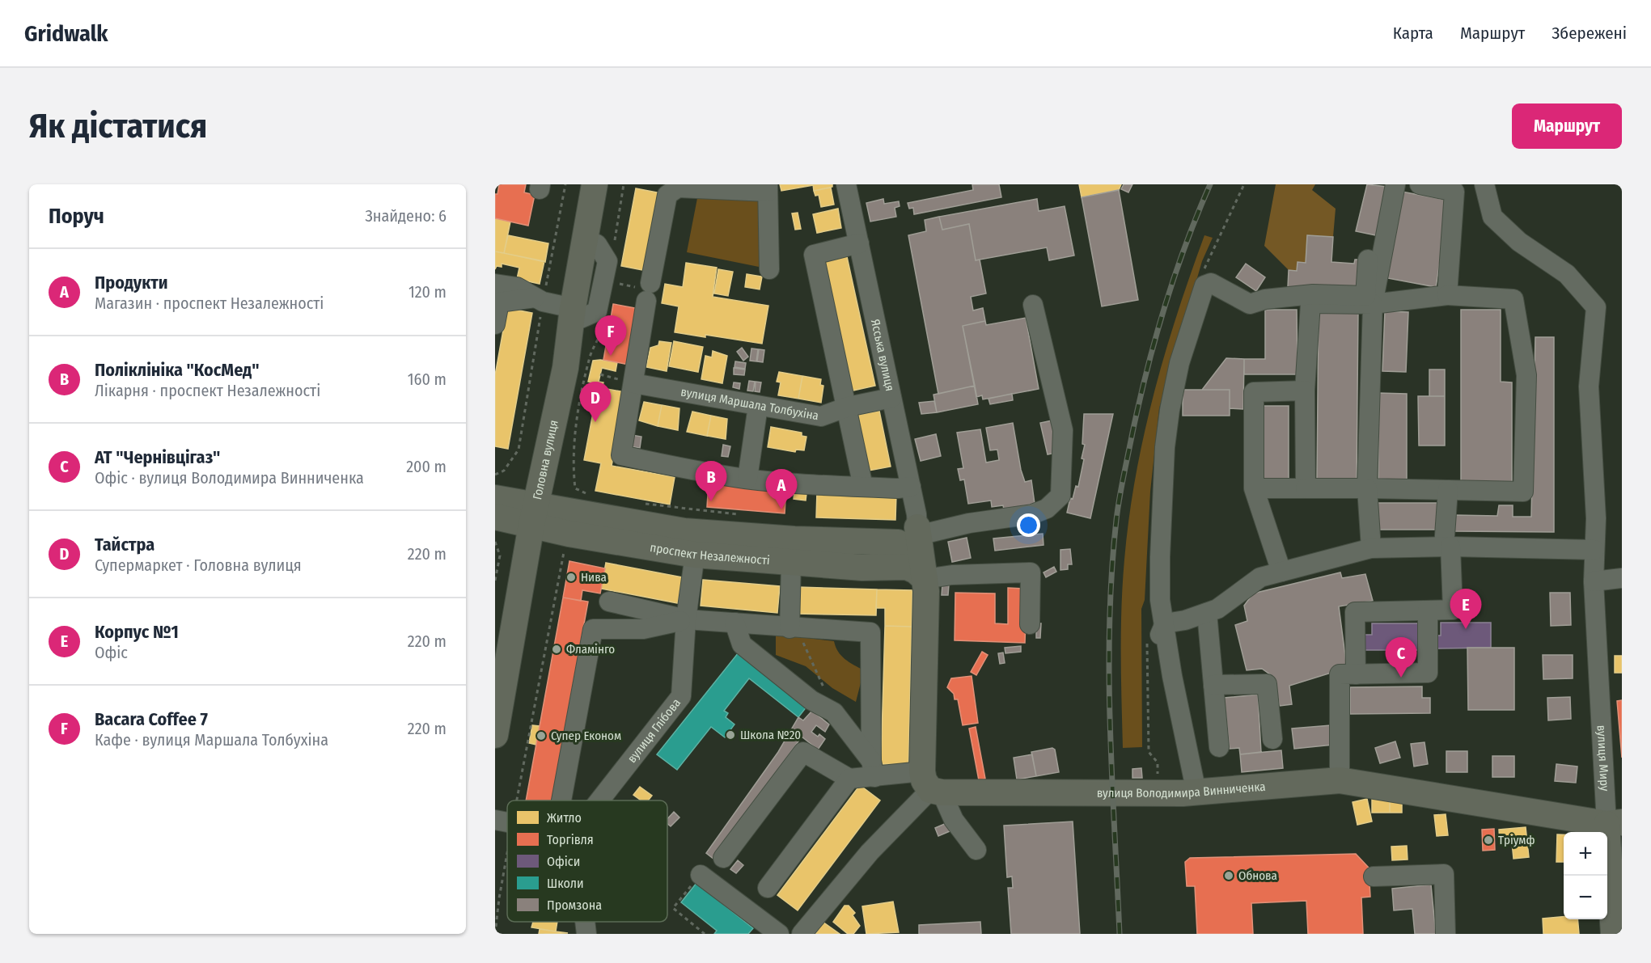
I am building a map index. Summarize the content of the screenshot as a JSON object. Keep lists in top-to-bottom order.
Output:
{
  "streets": {
    "main road": [
      "Ясська вулиця",
      "Головна вулиця",
      "проспект Незалежності",
      "вулиця Миру",
      "вулиця Володимира Винниченка"
    ],
    "street": ["вулиця Маршала Толбухіна", "вулиця Глібова"]
  },
  "crossings": [
    ["Ясська вулиця", "вулиця Маршала Толбухіна"],
    ["Ясська вулиця", "проспект Незалежності"],
    ["Ясська вулиця", "вулиця Володимира Винниченка"],
    ["Головна вулиця", "проспект Незалежності"],
    ["проспект Незалежності", "вулиця Глібова"],
    ["вулиця Миру", "вулиця Володимира Винниченка"]
  ],
  "places": [
    "Нива",
    "Фламінго",
    "Школа №20",
    "Супер Економ",
    "Тріумф",
    "Обнова"
  ],
  "legend": [
    "Житло",
    "Торгівля",
    "Офіси",
    "Школи",
    "Промзона"
  ],
  "page": {
    "header": "Gridwalk",
    "nav": ["Карта", "Маршрут", "Збережені"],
    "buttons": "Маршрут",
    "title": "Як дістатися",
    "heading": ["Поруч", "Знайдено: 6"],
    "list": [
      {
        "mark": "A",
        "name": "Продукти",
        "note": "Магазин · проспект Незалежності",
        "value": "120 m"
      },
      {
        "mark": "B",
        "name": "Поліклініка \"КосМед\"",
        "note": "Лікарня · проспект Незалежності",
        "value": "160 m"
      },
      {
        "mark": "C",
        "name": "АТ \"Чернівцігаз\"",
        "note": "Офіс · вулиця Володимира Винниченка",
        "value": "200 m"
      },
      {
        "mark": "D",
        "name": "Тайстра",
        "note": "Супермаркет · Головна вулиця",
        "value": "220 m"
      },
      {
        "mark": "E",
        "name": "Корпус №1",
        "note": "Офіс",
        "value": "220 m"
      },
      {
        "mark": "F",
        "name": "Bacara Coffee 7",
        "note": "Кафе · вулиця Маршала Толбухіна",
        "value": "220 m"
      }
    ],
    "pins": [
      "F",
      "D",
      "B",
      "A",
      "E",
      "C"
    ],
    "map_buttons": ["+", "−"]
  }
}
